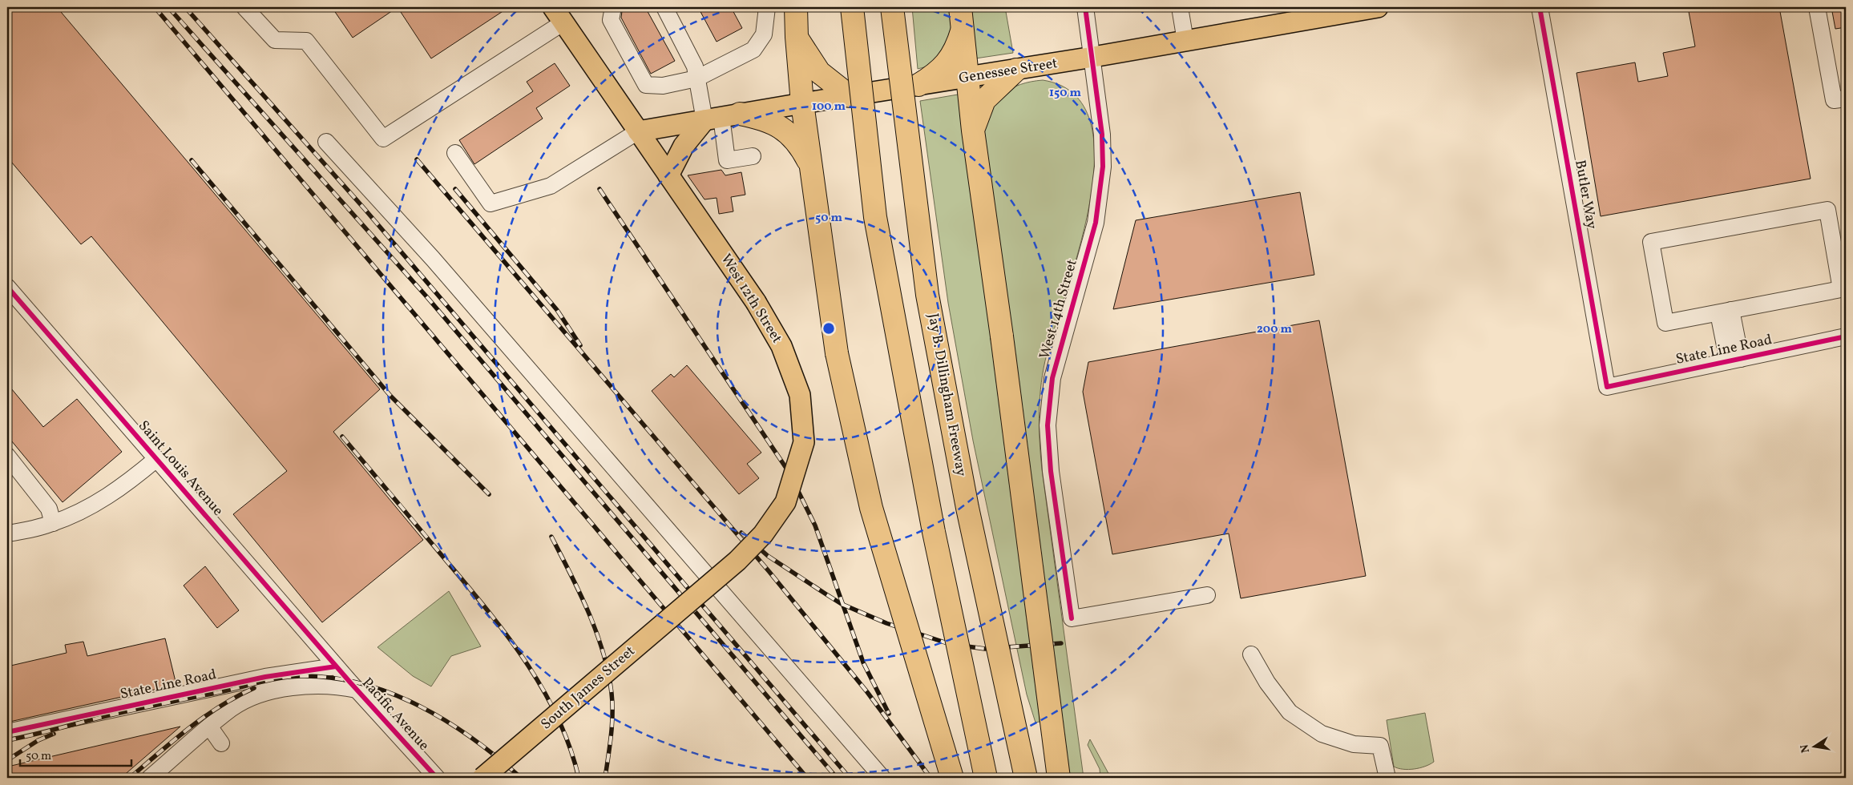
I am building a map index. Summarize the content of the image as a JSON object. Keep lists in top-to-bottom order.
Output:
{
  "streets": {
    "highway": ["Jay B. Dillingham Freeway"],
    "main road": ["Genessee Street", "West 12th Street", "South James Street"],
    "street": [
      "Butler Way",
      "West 14th Street",
      "State Line Road",
      "Saint Louis Avenue",
      "Pacific Avenue"
    ]
  },
  "crossings": [
    ["Genessee Street", "West 12th Street"],
    ["Genessee Street", "West 14th Street"],
    ["Butler Way", "State Line Road"],
    ["West 12th Street", "South James Street"],
    ["State Line Road", "Saint Louis Avenue"],
    ["State Line Road", "Pacific Avenue"],
    ["Saint Louis Avenue", "Pacific Avenue"]
  ],
  "scale_bar": "50 m",
  "north": "left",
  "rings": [
    "150 m",
    "100 m",
    "50 m",
    "200 m"
  ]
}
